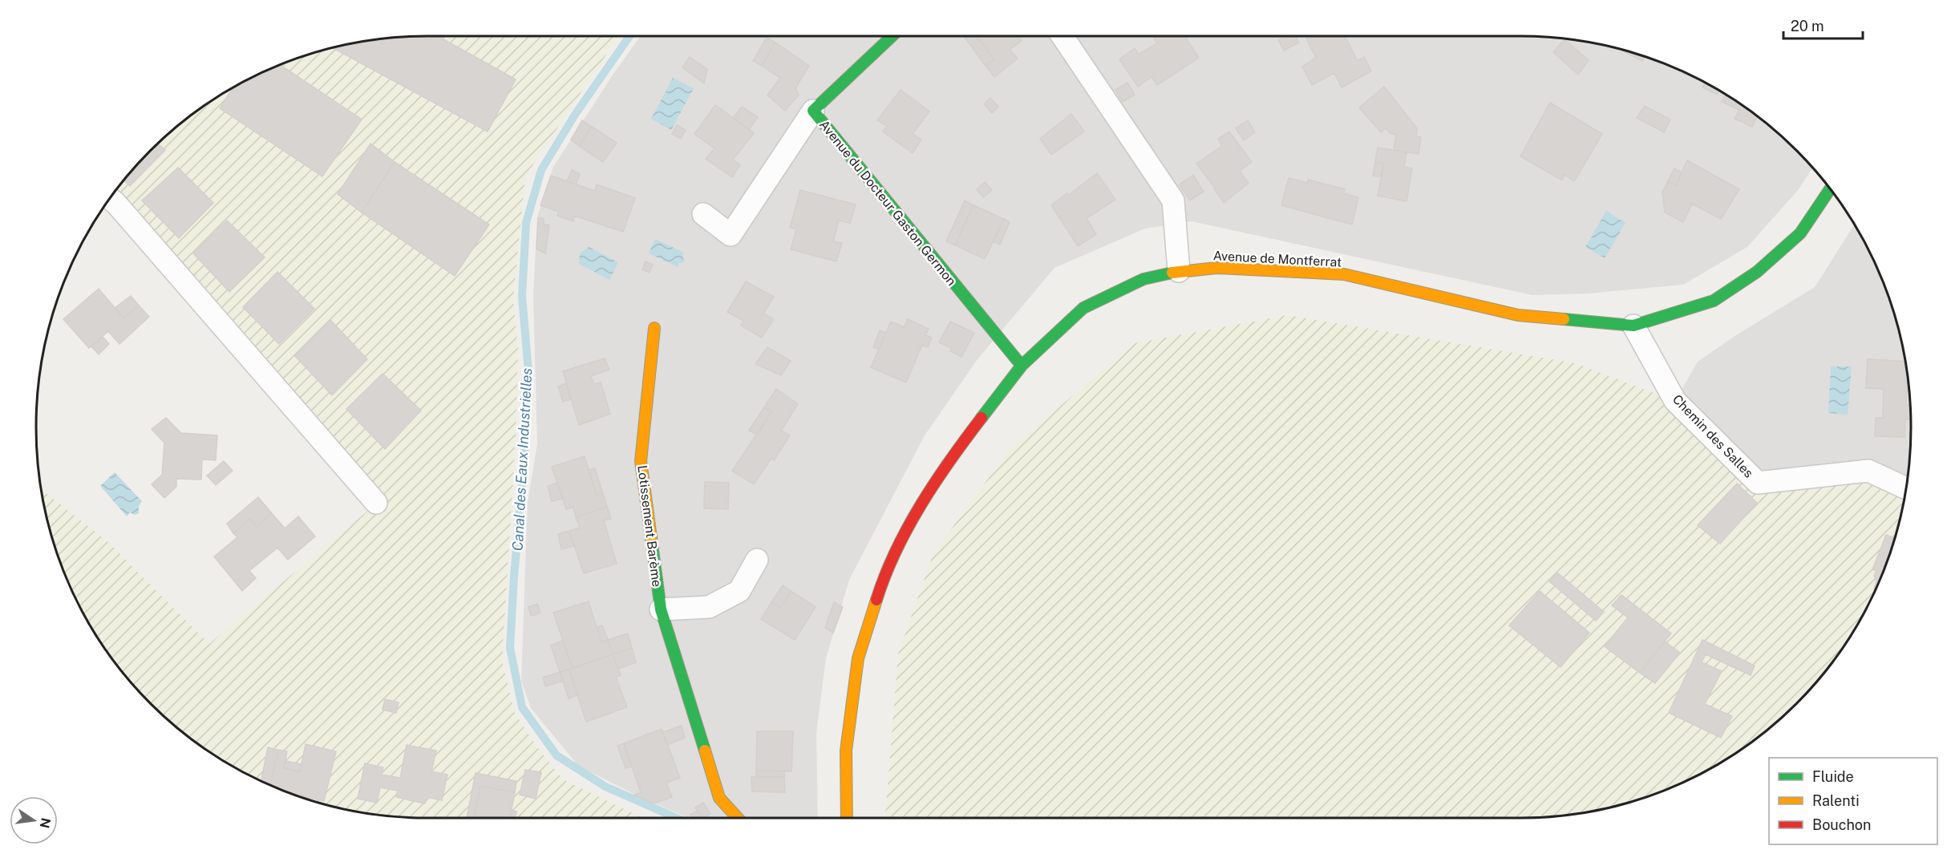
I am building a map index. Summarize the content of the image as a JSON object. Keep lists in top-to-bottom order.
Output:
{
  "streets": {
    "street": [
      "Avenue du Docteur Gaston Germon",
      "Avenue de Montferrat",
      "Chemin des Salles",
      "Lotissement Barème"
    ]
  },
  "crossings": [
    ["Avenue du Docteur Gaston Germon", "Avenue de Montferrat"],
    ["Avenue de Montferrat", "Chemin des Salles"]
  ],
  "water": ["Canal des Eaux Industrielles"],
  "legend": ["Fluide", "Ralenti", "Bouchon"],
  "scale_bar": "20 m",
  "north": "right"
}
